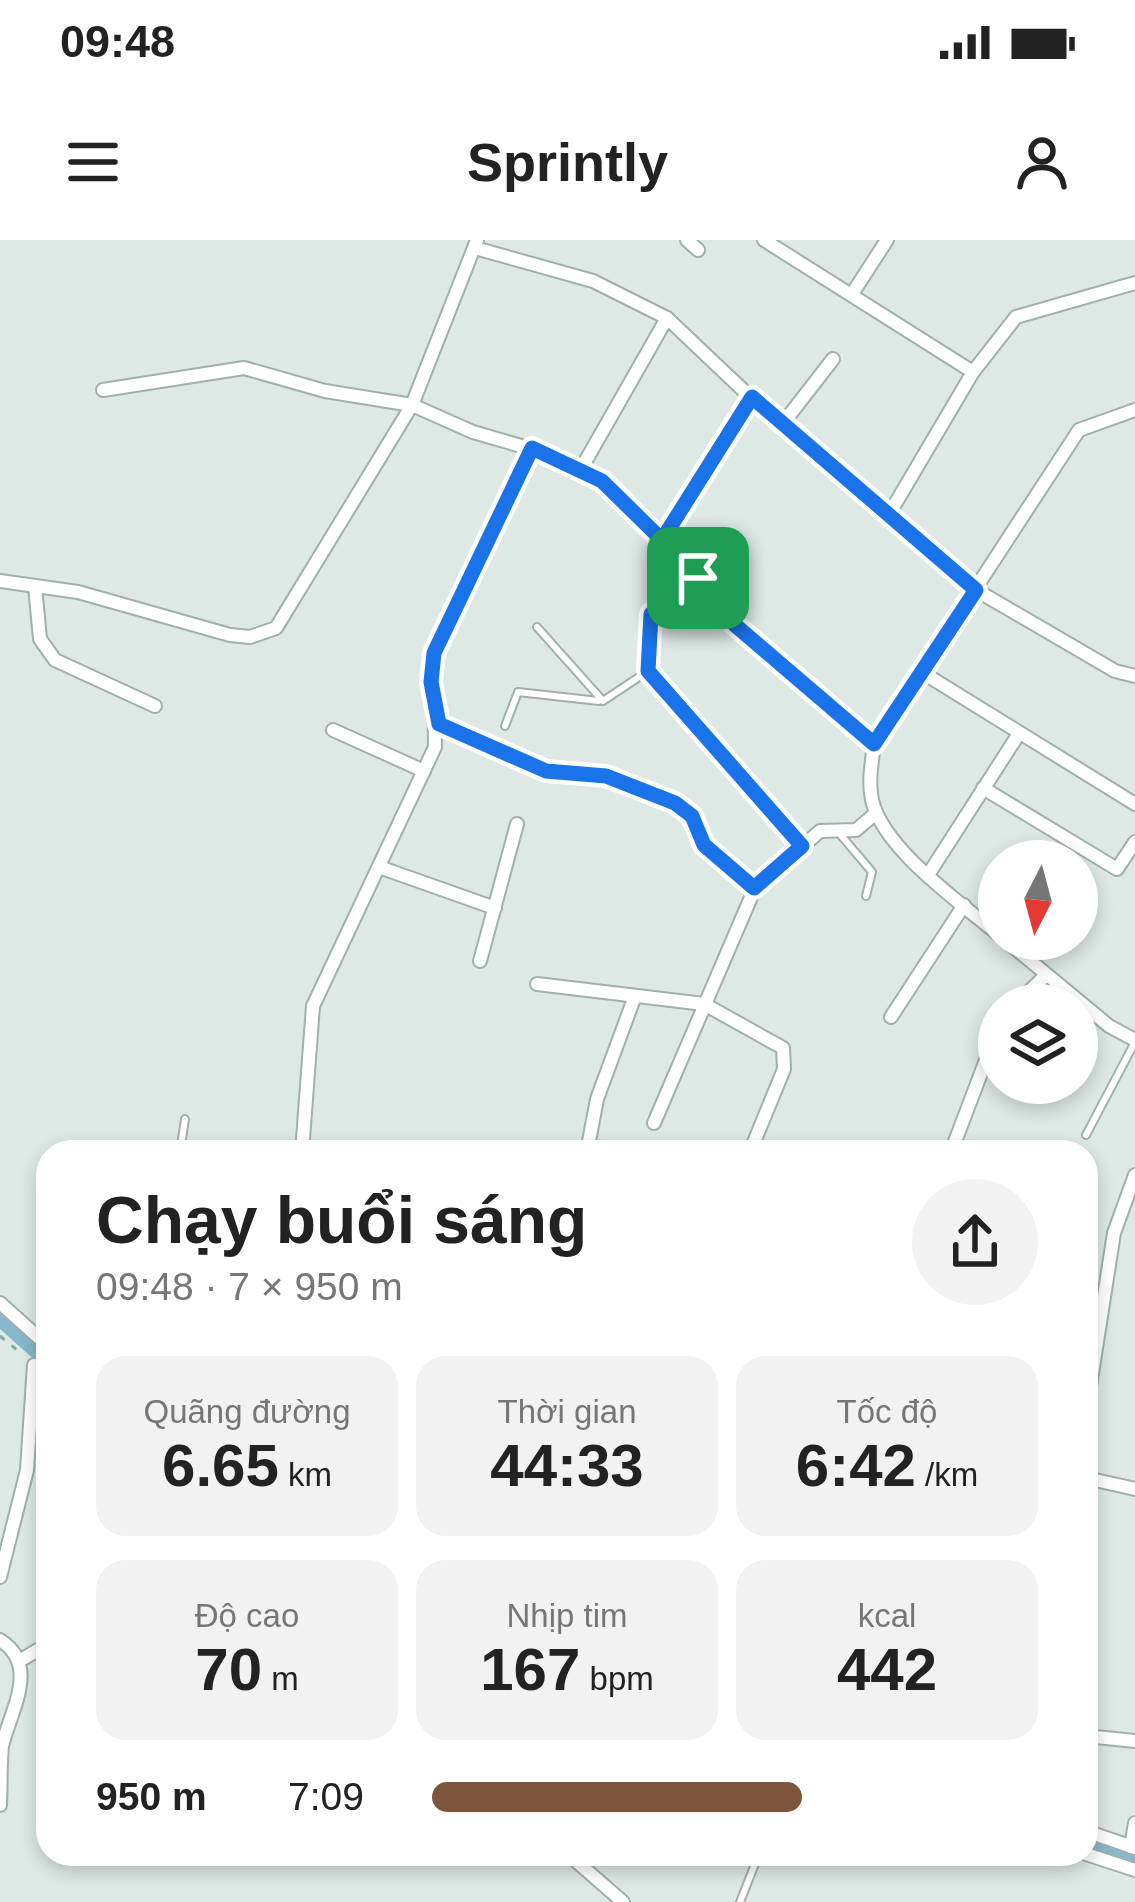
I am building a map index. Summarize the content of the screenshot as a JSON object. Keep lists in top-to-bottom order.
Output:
{
  "north": "bottom",
  "page": {
    "status": "09:48",
    "header": "Sprintly",
    "heading": ["Chạy buổi sáng", "09:48 · 7 × 950 m"],
    "stats": [
      ["Quãng đường", "6.65 km"],
      ["Thời gian", "44:33"],
      ["Tốc độ", "6:42 /km"],
      ["Độ cao", "70 m"],
      ["Nhịp tim", "167 bpm"],
      ["kcal", "442"]
    ],
    "list": [
      {
        "name": "950 m",
        "note": "7:09"
      }
    ]
  }
}
